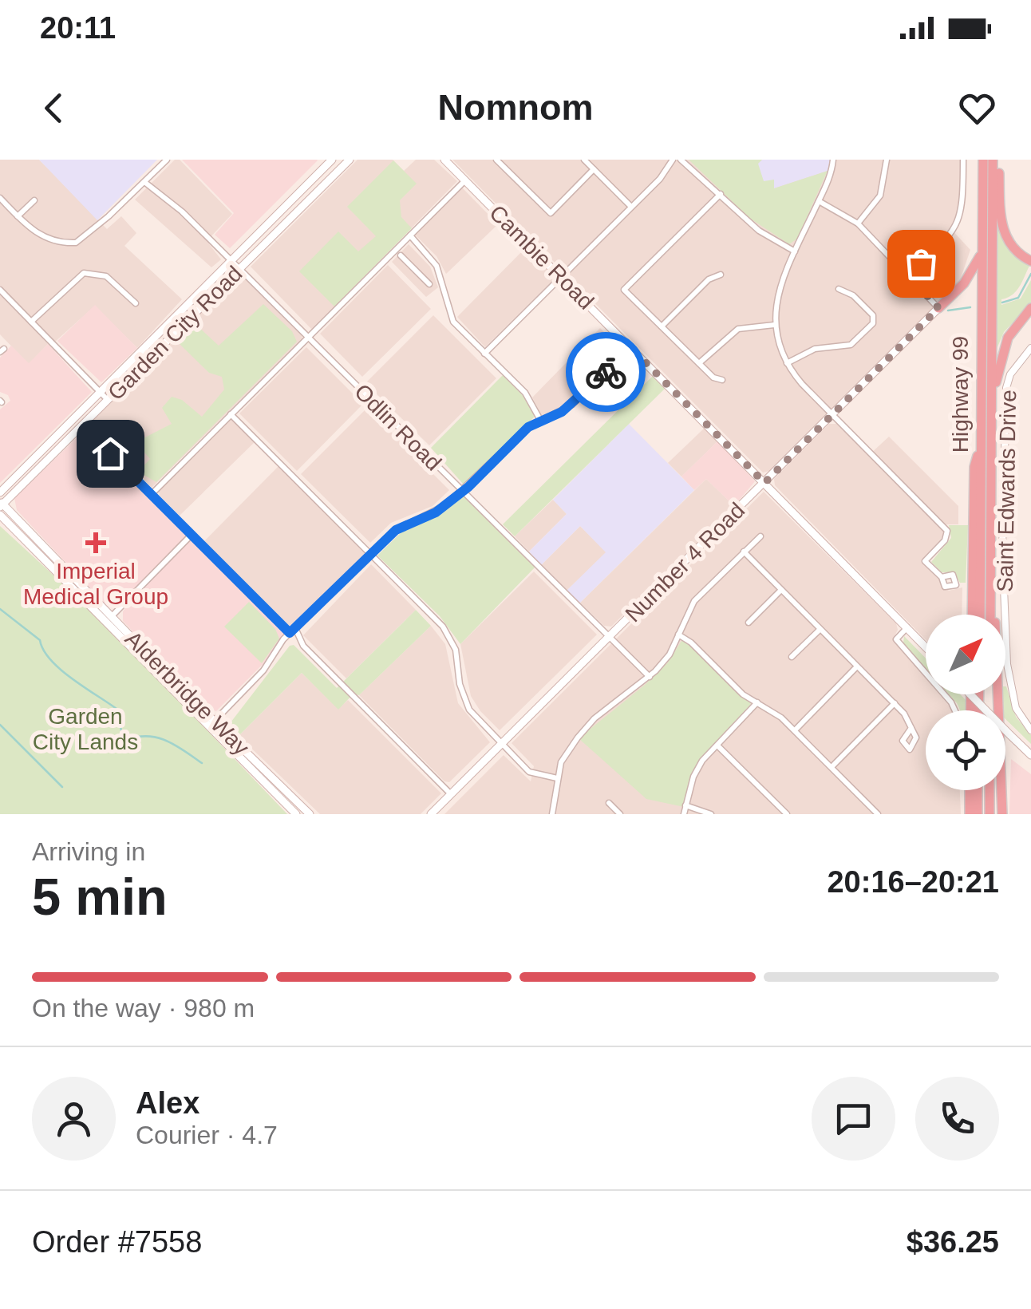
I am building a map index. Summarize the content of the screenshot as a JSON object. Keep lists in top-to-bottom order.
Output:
{
  "streets": {
    "highway": ["Highway 99"],
    "main road": [
      "Cambie Road",
      "Garden City Road",
      "Number 4 Road",
      "Alderbridge Way"
    ],
    "street": ["Odlin Road", "Saint Edwards Drive"]
  },
  "crossings": [
    ["Cambie Road", "Number 4 Road"],
    ["Garden City Road", "Odlin Road"],
    ["Garden City Road", "Alderbridge Way"],
    ["Odlin Road", "Number 4 Road"]
  ],
  "parks": ["Garden City Lands"],
  "places": {
    "health": ["Imperial Medical Group"]
  },
  "north": "top right",
  "page": {
    "status": "20:11",
    "header": "Nomnom",
    "heading": ["5 min", "Arriving in", "20:16–20:21"],
    "panel": [
      "Alex",
      "Courier · 4.7",
      "Order #7558",
      "$36.25"
    ],
    "bar": "On the way · 980 m"
  }
}
